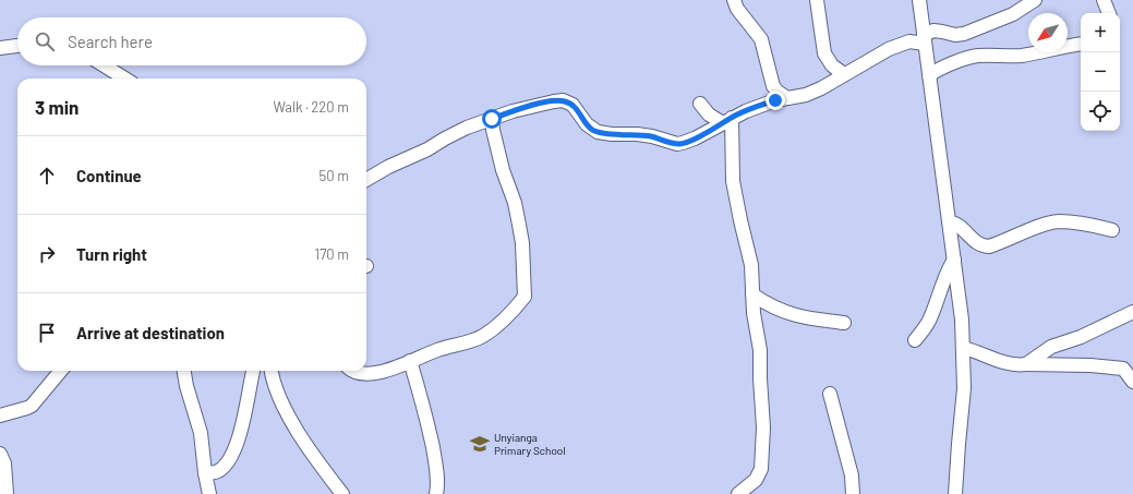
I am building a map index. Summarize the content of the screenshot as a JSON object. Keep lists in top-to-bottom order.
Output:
{
  "places": {
    "school or university": ["Unyianga Primary School"]
  },
  "north": "bottom left",
  "page": {
    "map_buttons": ["+", "−"],
    "search": "Search here",
    "heading": ["3 min", "Walk · 220 m"],
    "list": [
      ["Continue", "50 m"],
      ["Turn right", "170 m"],
      "Arrive at destination"
    ]
  }
}
